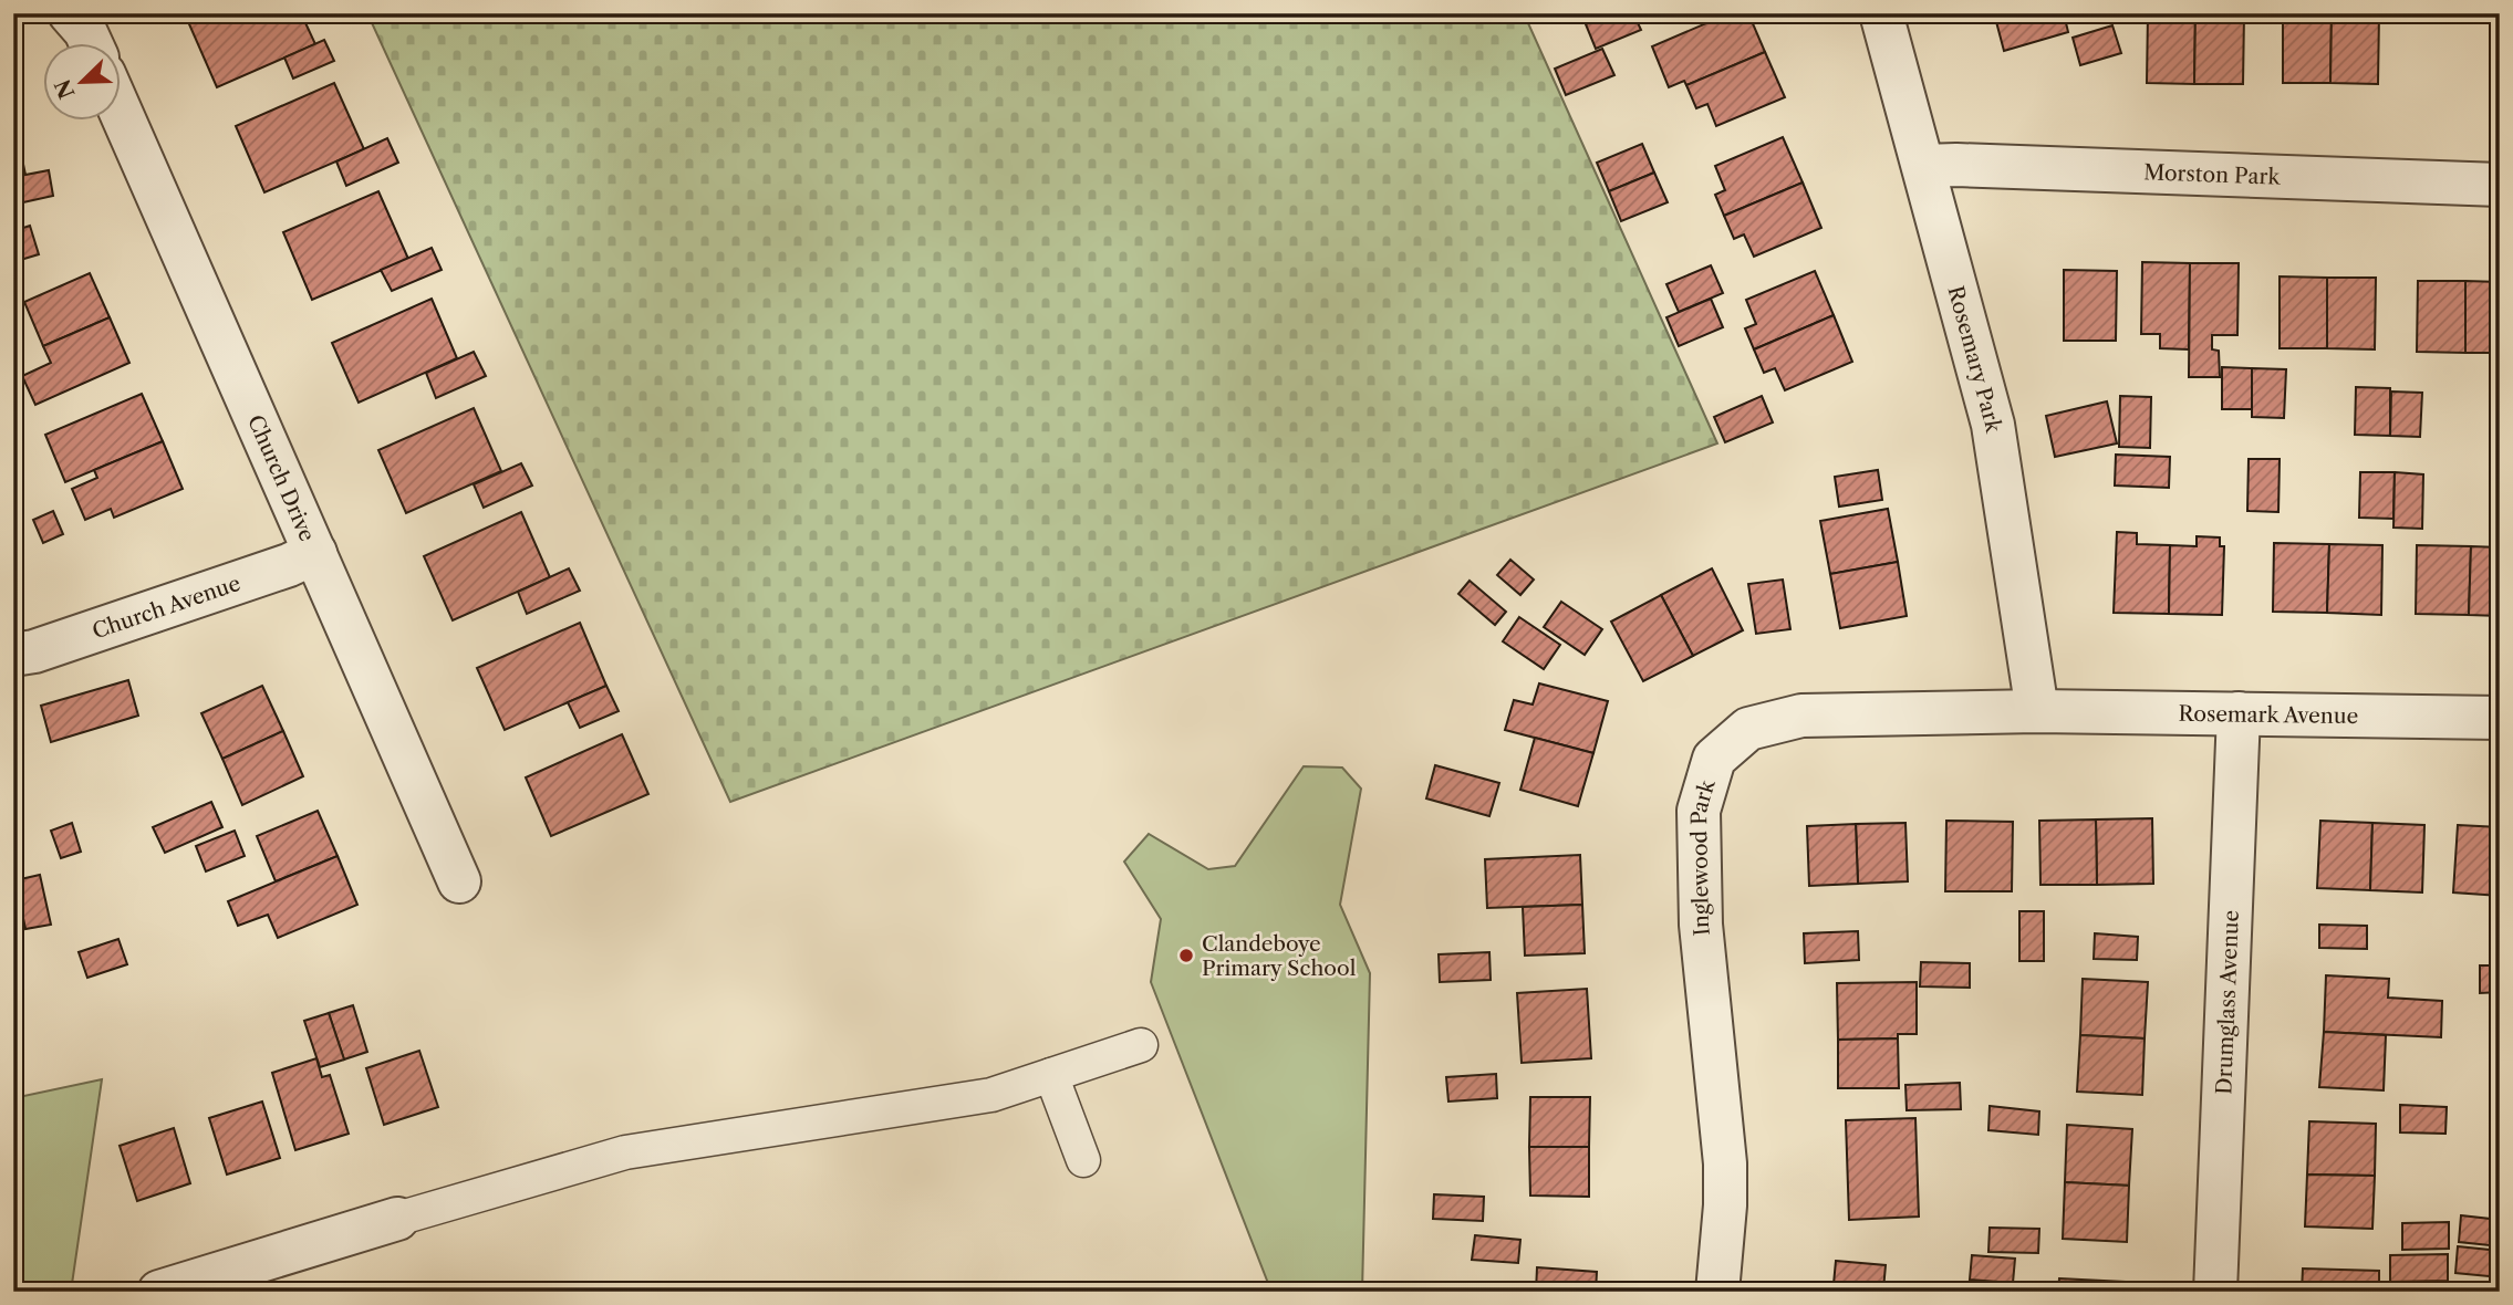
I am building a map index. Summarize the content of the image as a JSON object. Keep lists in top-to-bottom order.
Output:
{
  "streets": {
    "street": [
      "Morston Park",
      "Rosemary Park",
      "Church Drive",
      "Church Avenue",
      "Rosemark Avenue",
      "Inglewood Park",
      "Drumglass Avenue"
    ]
  },
  "crossings": [
    ["Morston Park", "Rosemary Park"],
    ["Rosemary Park", "Rosemark Avenue"],
    ["Rosemary Park", "Inglewood Park"],
    ["Church Drive", "Church Avenue"],
    ["Rosemark Avenue", "Inglewood Park"],
    ["Rosemark Avenue", "Drumglass Avenue"]
  ],
  "places": ["Clandeboye Primary School"],
  "north": "bottom left"
}
